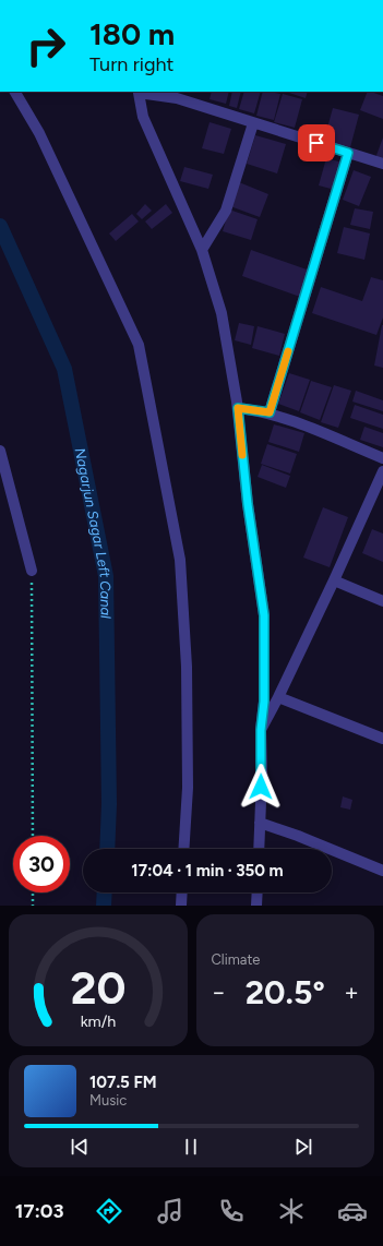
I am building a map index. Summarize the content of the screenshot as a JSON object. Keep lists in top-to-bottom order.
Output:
{
  "water": ["Nagarjun Sagar Left Canal"],
  "page": {
    "turn": ["180 m", "Turn right"],
    "limit": "30",
    "trip": "17:04 · 1 min · 350 m",
    "tile": "Climate",
    "heat": ["−", "20.5°", "+"],
    "song": ["107.5 FM", "Music"],
    "tabs": "17:03",
    "gauge": ["20", "km/h"]
  }
}
